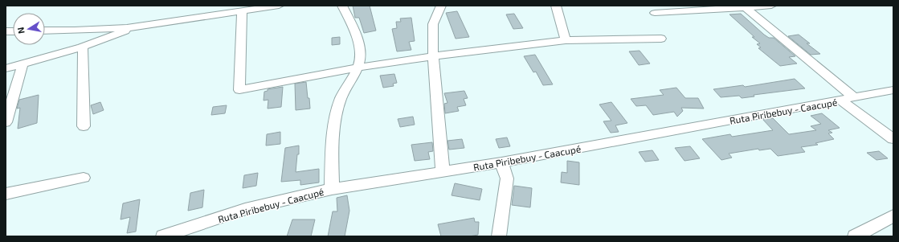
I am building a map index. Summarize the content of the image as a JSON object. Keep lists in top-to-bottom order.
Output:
{
  "streets": {
    "street": ["Ruta Piribebuy - Caacupé"]
  },
  "north": "left"
}
